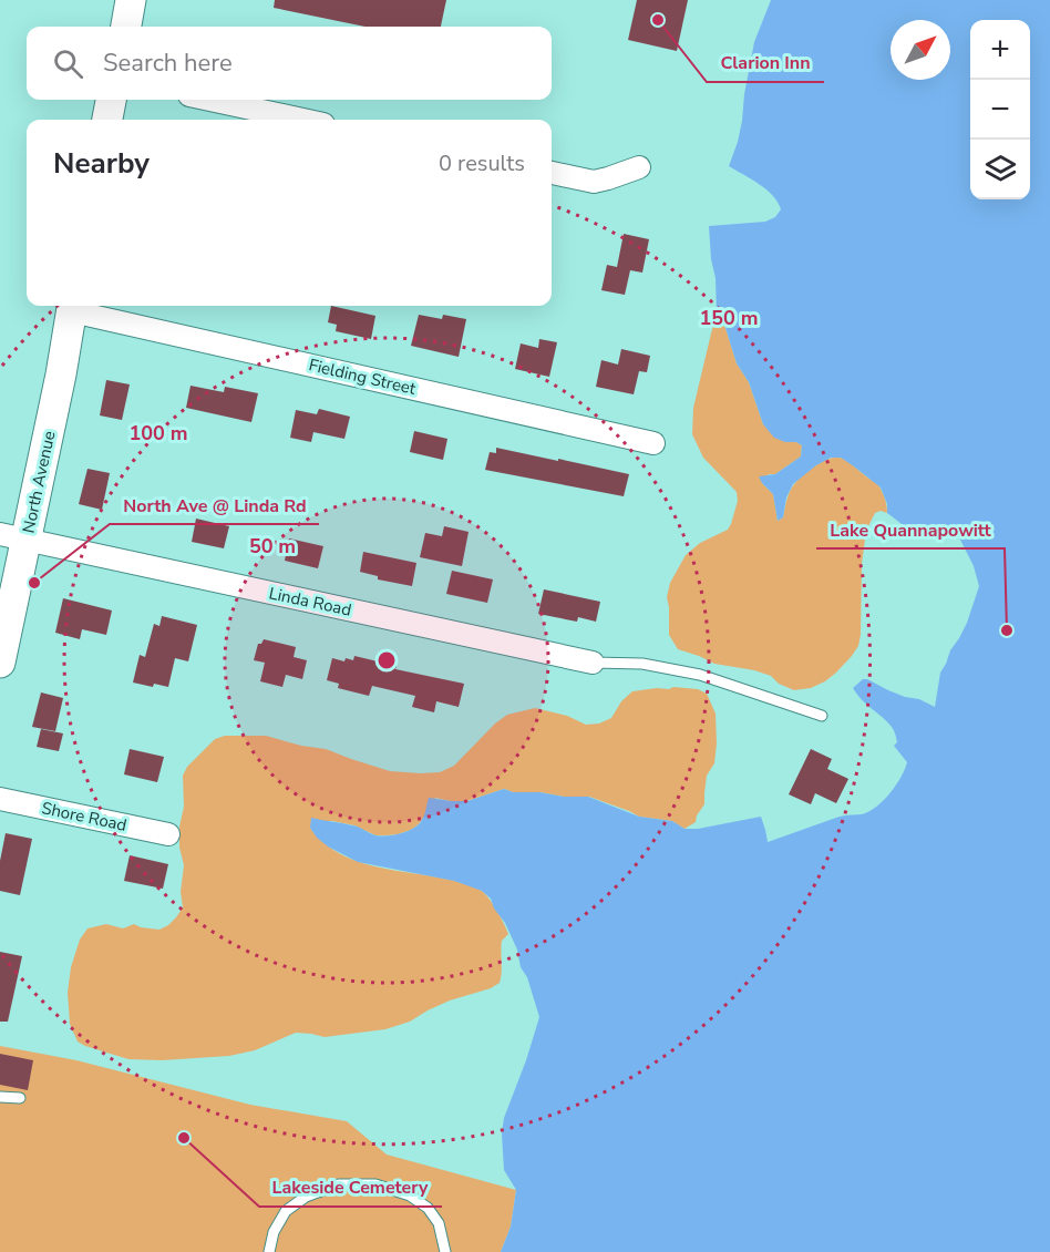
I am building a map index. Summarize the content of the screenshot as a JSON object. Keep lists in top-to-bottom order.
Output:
{
  "streets": {
    "street": [
      "Fielding Street",
      "North Avenue",
      "Linda Road",
      "Shore Road"
    ]
  },
  "crossings": [
    ["Fielding Street", "North Avenue"],
    ["North Avenue", "Linda Road"]
  ],
  "places": [
    "Clarion Inn",
    "North Ave @ Linda Rd",
    "Lake Quannapowitt",
    "Lakeside Cemetery"
  ],
  "north": "top right",
  "page": {
    "map_buttons": ["+", "−"],
    "search": "Search here",
    "heading": ["Nearby", "0 results"]
  },
  "rings": ["150 m", "100 m", "50 m"]
}
